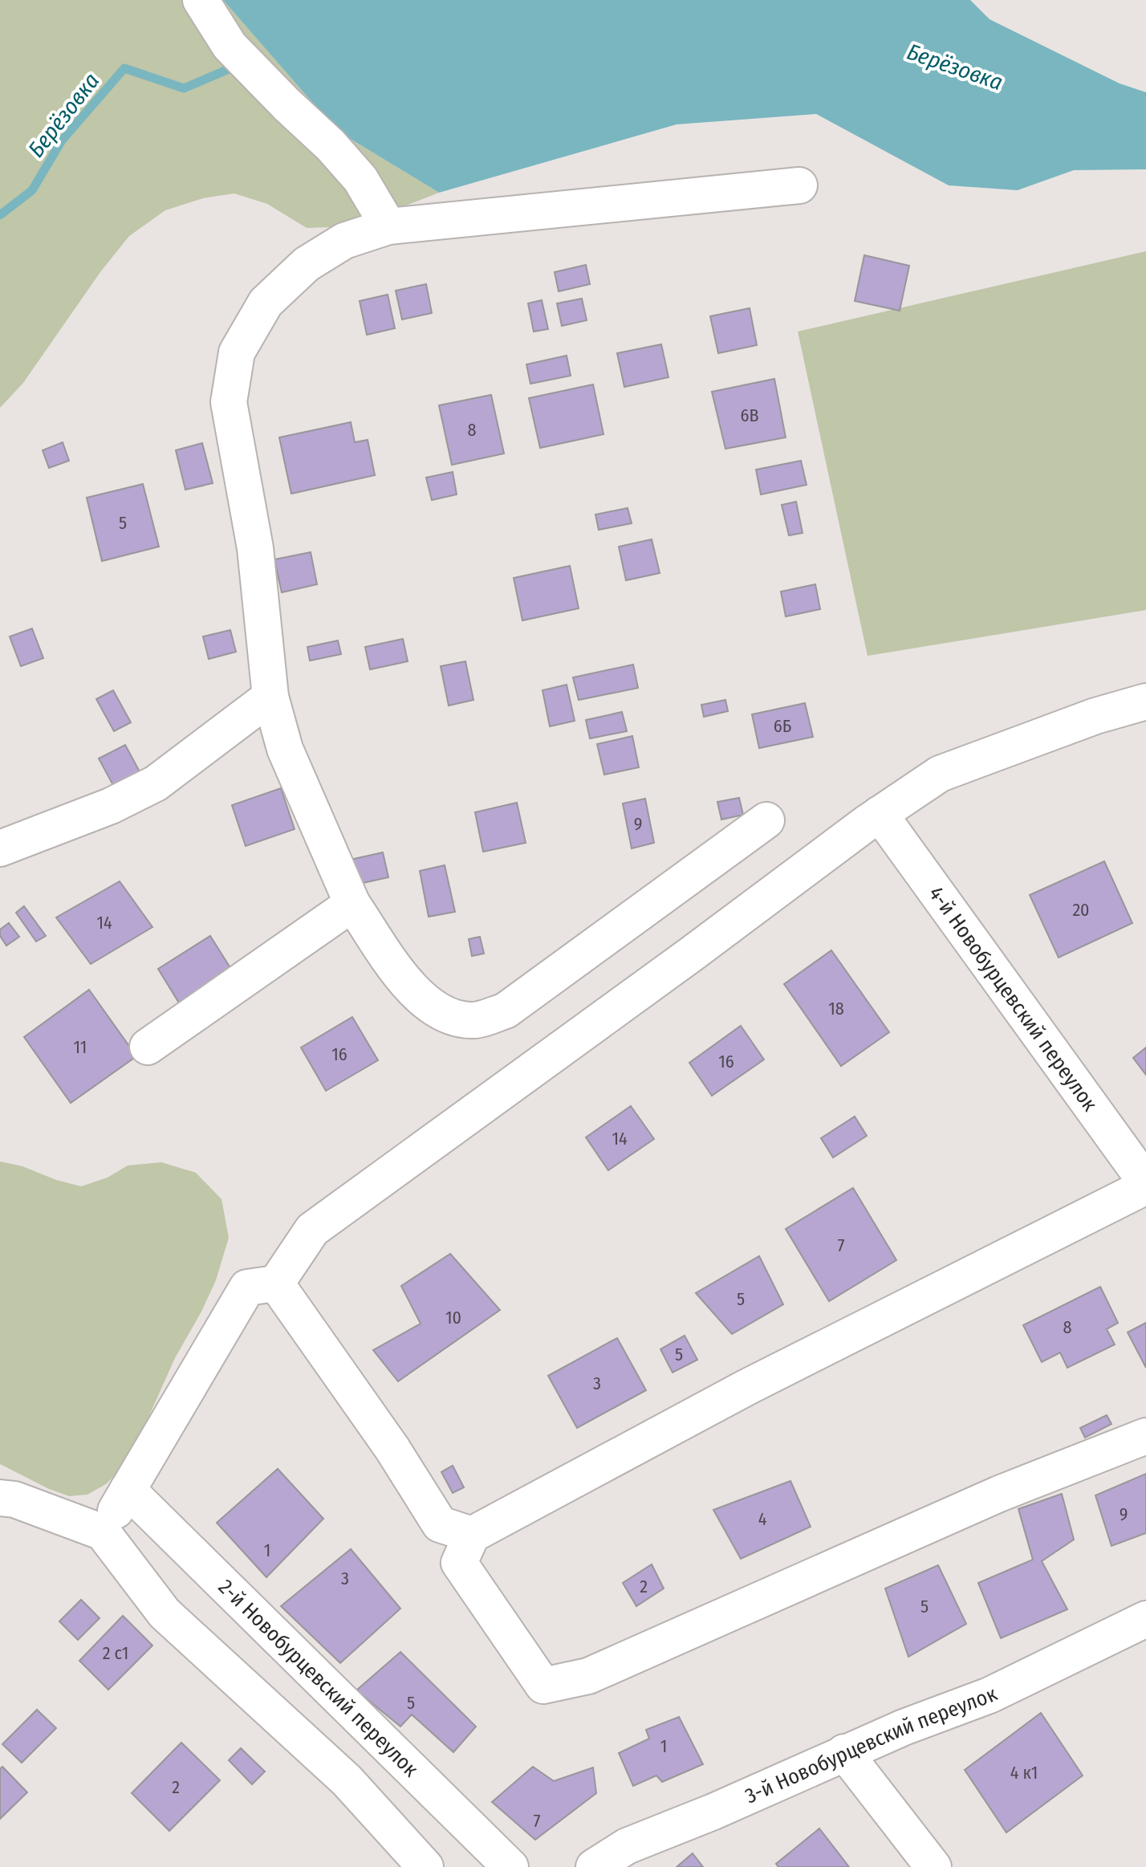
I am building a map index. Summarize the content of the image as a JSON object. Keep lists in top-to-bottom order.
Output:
{
  "streets": {
    "street": ["4-й Новобурцевский переулок", "2-й Новобурцевский переулок", "3-й Новобурцевский переулок"]
  },
  "water": ["Берёзовка"],
  "house_numbers": [
    "6В",
    "8",
    "5",
    "6Б",
    "9",
    "20",
    "14",
    "18",
    "11",
    "16",
    "16",
    "14",
    "7",
    "5",
    "10",
    "8",
    "5",
    "3",
    "9",
    "4",
    "1",
    "3",
    "2",
    "5",
    "2 с1",
    "5",
    "1",
    "4 к1",
    "2",
    "7"
  ]
}
